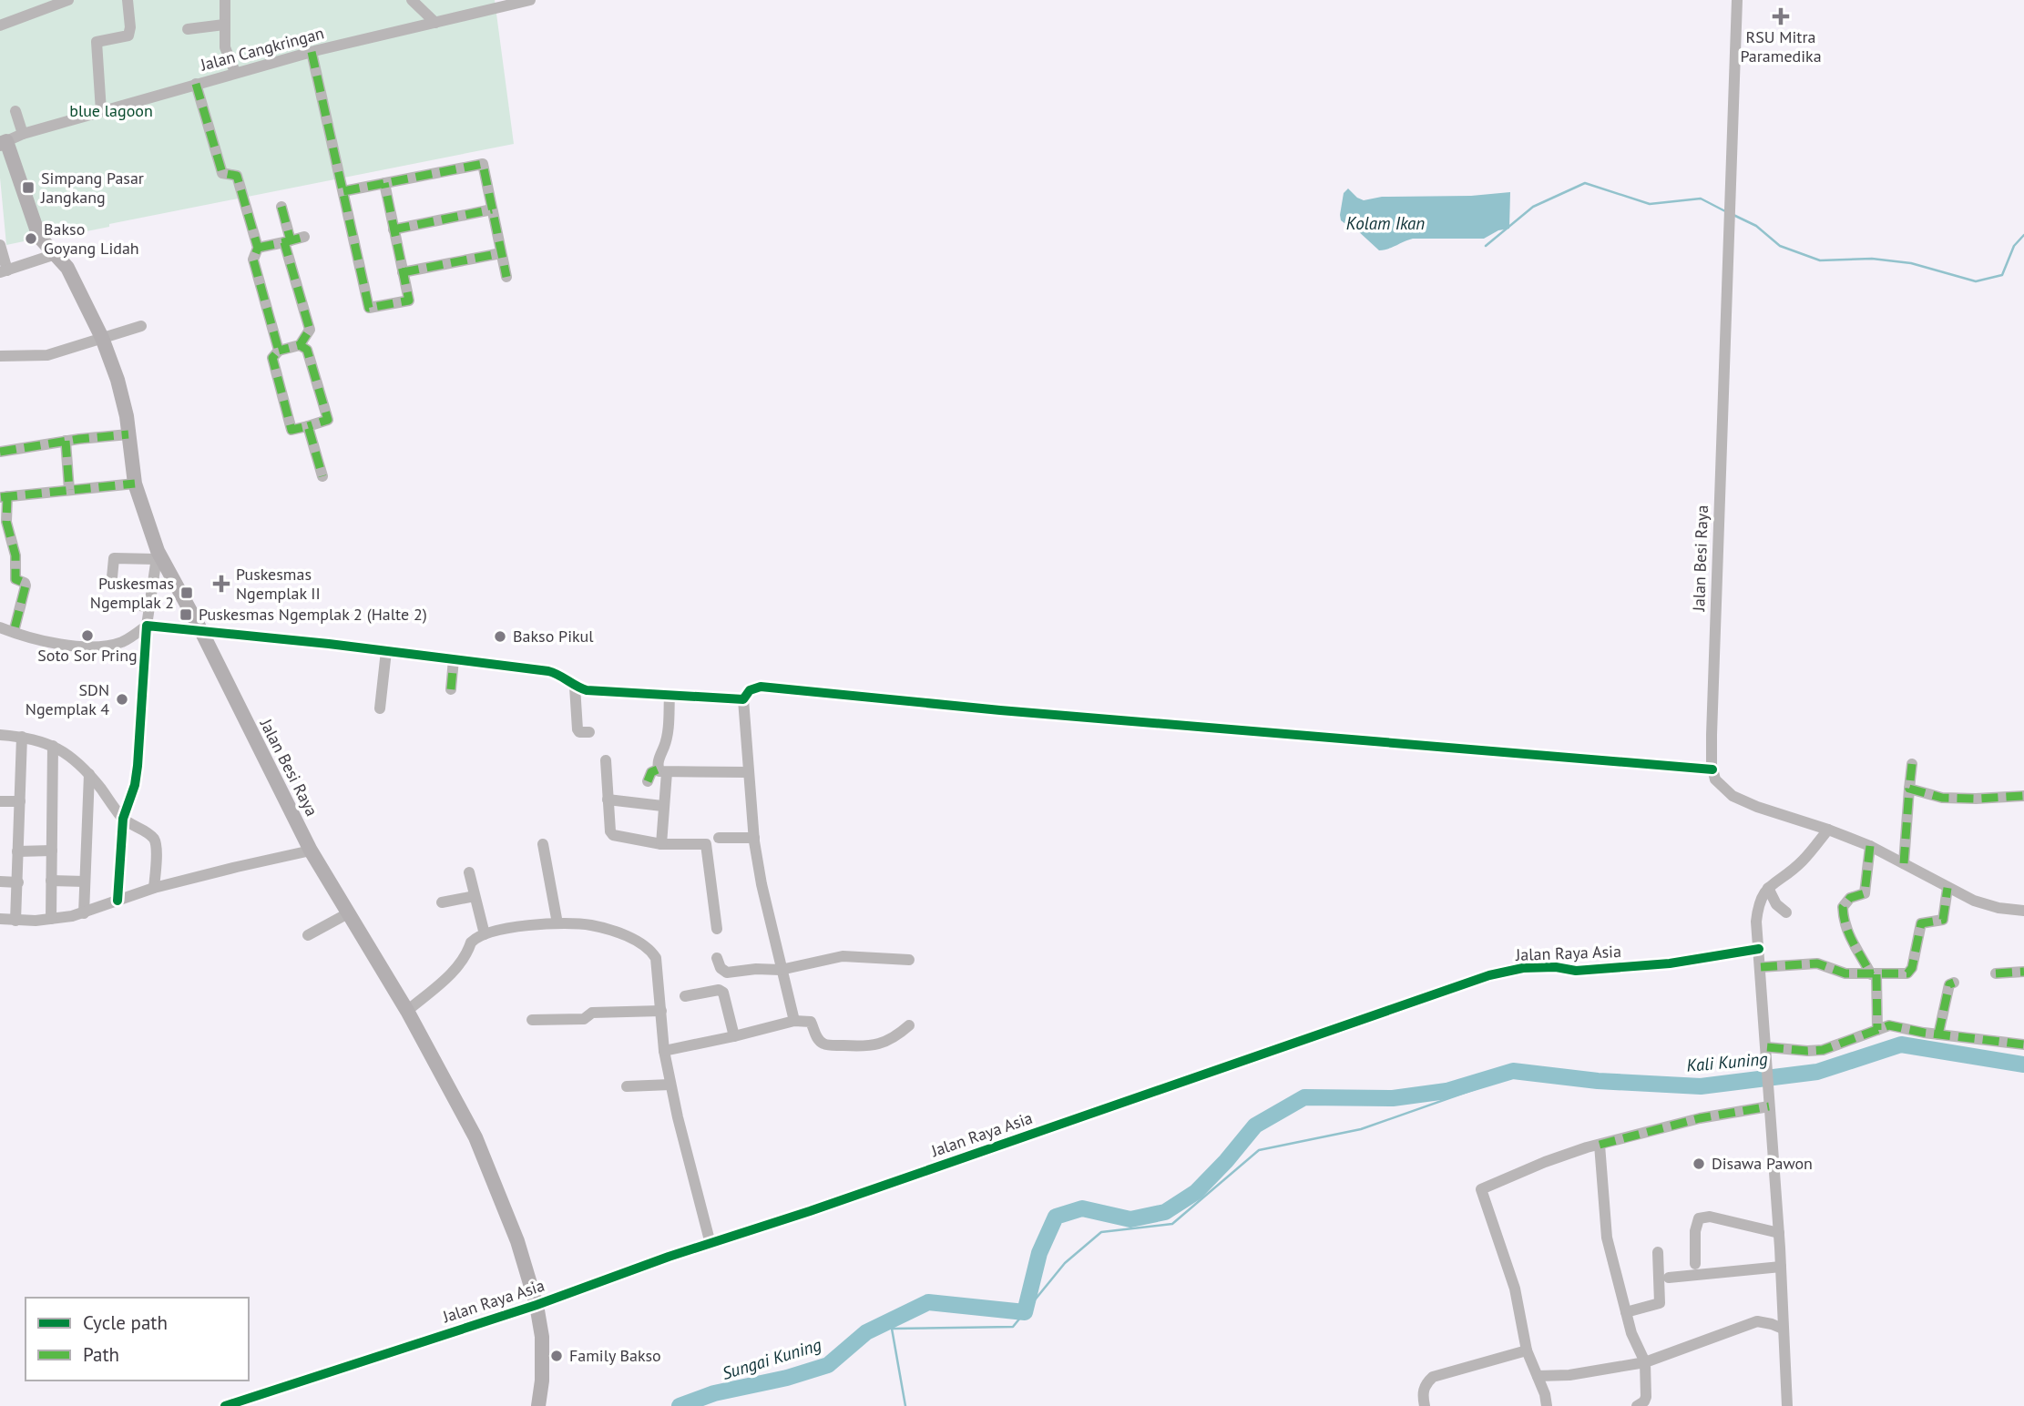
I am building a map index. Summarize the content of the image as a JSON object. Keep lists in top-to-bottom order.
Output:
{
  "streets": {
    "main road": ["Jalan Besi Raya"],
    "street": ["Jalan Cangkringan", "Jalan Raya Asia"]
  },
  "crossings": [
    ["Jalan Cangkringan", "Jalan Besi Raya"],
    ["Jalan Besi Raya", "Jalan Raya Asia"]
  ],
  "water": ["Kolam Ikan", "Kali Kuning", "Sungai Kuning"],
  "parks": ["blue lagoon"],
  "places": {
    "health": ["RSU Mitra Paramedika", "Puskesmas Ngemplak II"],
    "transit": ["Simpang Pasar Jangkang", "Puskesmas Ngemplak 2", "Puskesmas Ngemplak 2 (Halte 2)"],
    "other": [
      "Bakso Goyang Lidah",
      "Soto Sor Pring",
      "Bakso Pikul",
      "SDN Ngemplak 4",
      "Disawa Pawon",
      "Family Bakso"
    ]
  },
  "legend": ["Cycle path", "Path"]
}
